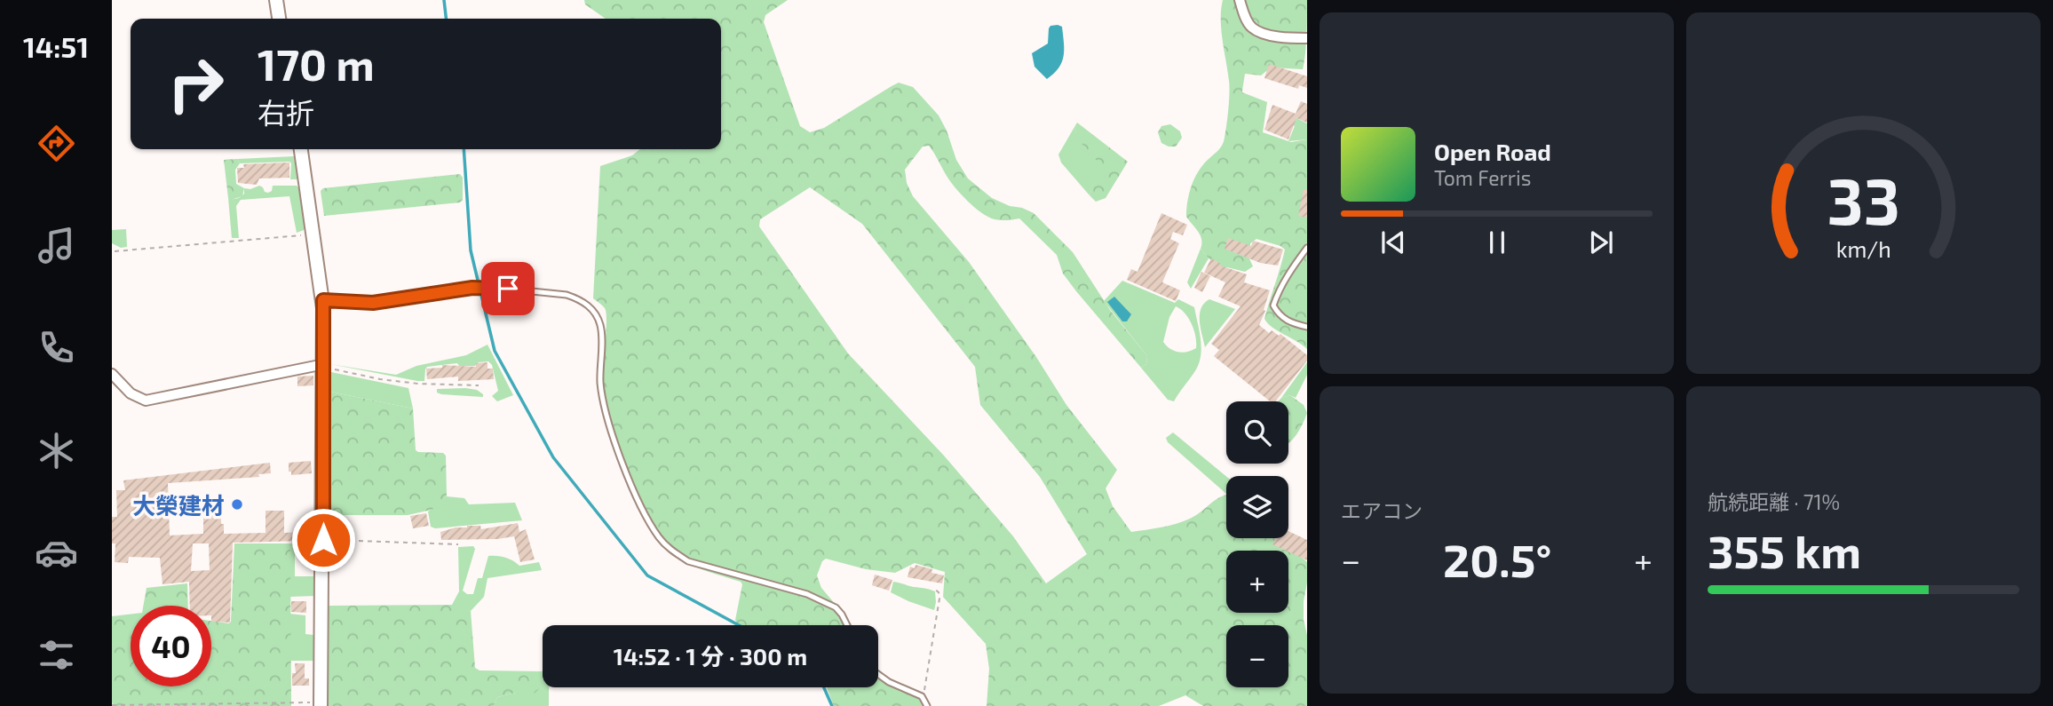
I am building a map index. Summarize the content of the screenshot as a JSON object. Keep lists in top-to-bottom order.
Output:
{
  "places": ["大榮建材"],
  "page": {
    "tabs": "14:51",
    "turn": ["170 m", "右折"],
    "song": ["Open Road", "Tom Ferris"],
    "tile": [
      "エアコン",
      ["航続距離 · 71%", "355 km"]
    ],
    "map_buttons": ["+", "−"],
    "heat": ["−", "20.5°", "+"],
    "limit": "40",
    "trip": "14:52 · 1 分 · 300 m",
    "gauge": ["33", "km/h"]
  }
}
